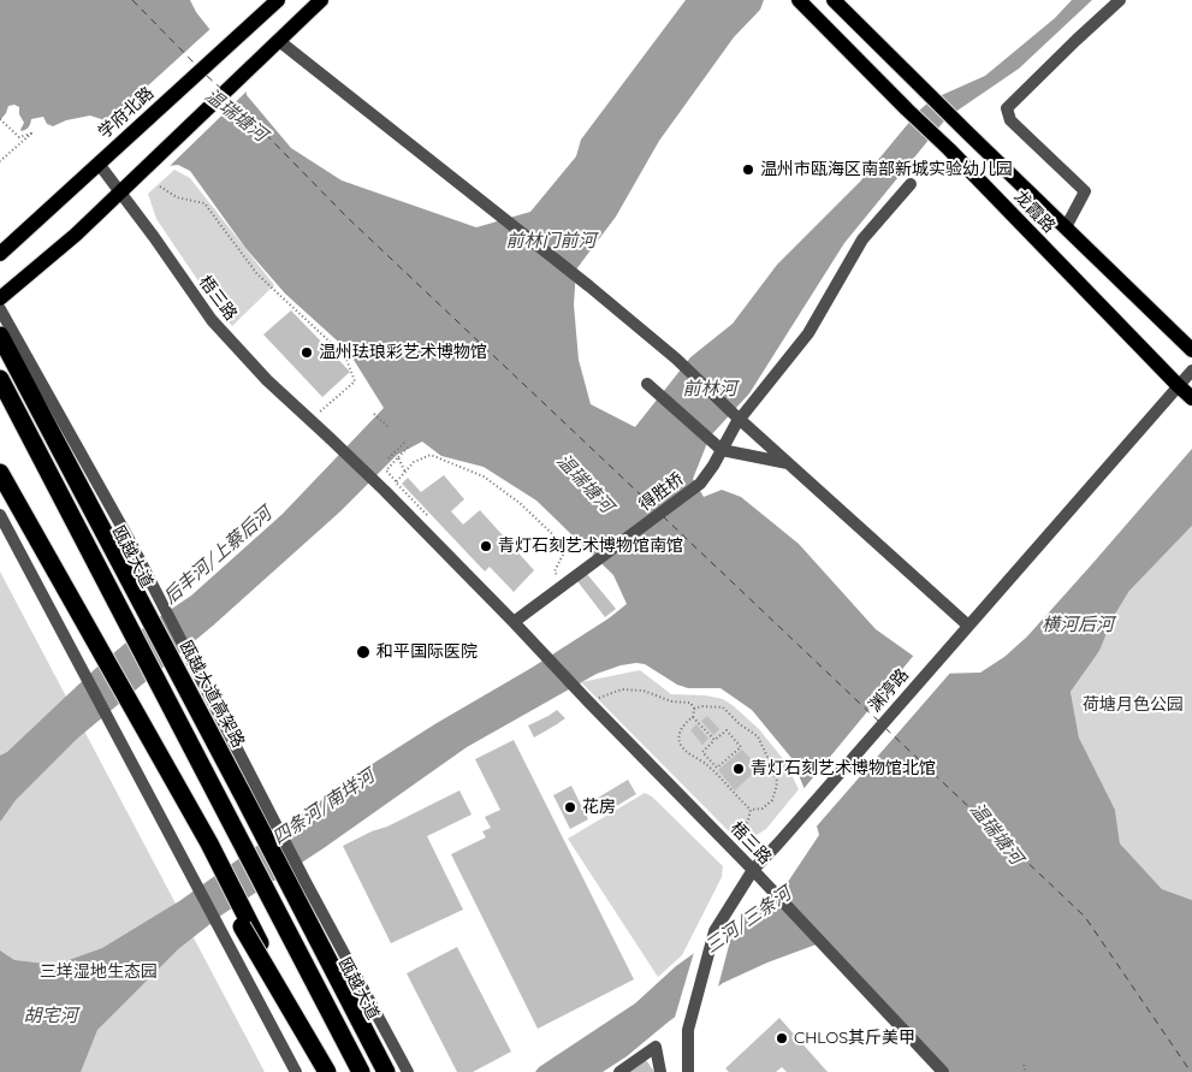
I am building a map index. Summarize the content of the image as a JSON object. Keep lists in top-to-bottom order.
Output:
{
  "streets": {
    "highway": ["瓯越大道", "瓯越大道高架路"],
    "main road": ["学府北路", "龙霞路"],
    "street": ["梧三路", "得胜桥", "渊渟路"]
  },
  "crossings": [
    ["学府北路", "梧三路"],
    ["龙霞路", "渊渟路"],
    ["梧三路", "得胜桥"],
    ["梧三路", "渊渟路"]
  ],
  "water": [
    "温瑞塘河",
    "前林门前河",
    "前林河",
    "后丰河/上蔡后河",
    "横河后河",
    "四条河/南垟河",
    "三河/三条河",
    "胡宅河"
  ],
  "parks": ["荷塘月色公园", "三垟湿地生态园"],
  "places": [
    "温州市瓯海区南部新城实验幼儿园",
    "温州珐琅彩艺术博物馆",
    "青灯石刻艺术博物馆南馆",
    "和平国际医院",
    "青灯石刻艺术博物馆北馆",
    "花房",
    "CHLOS其斤美甲"
  ]
}
